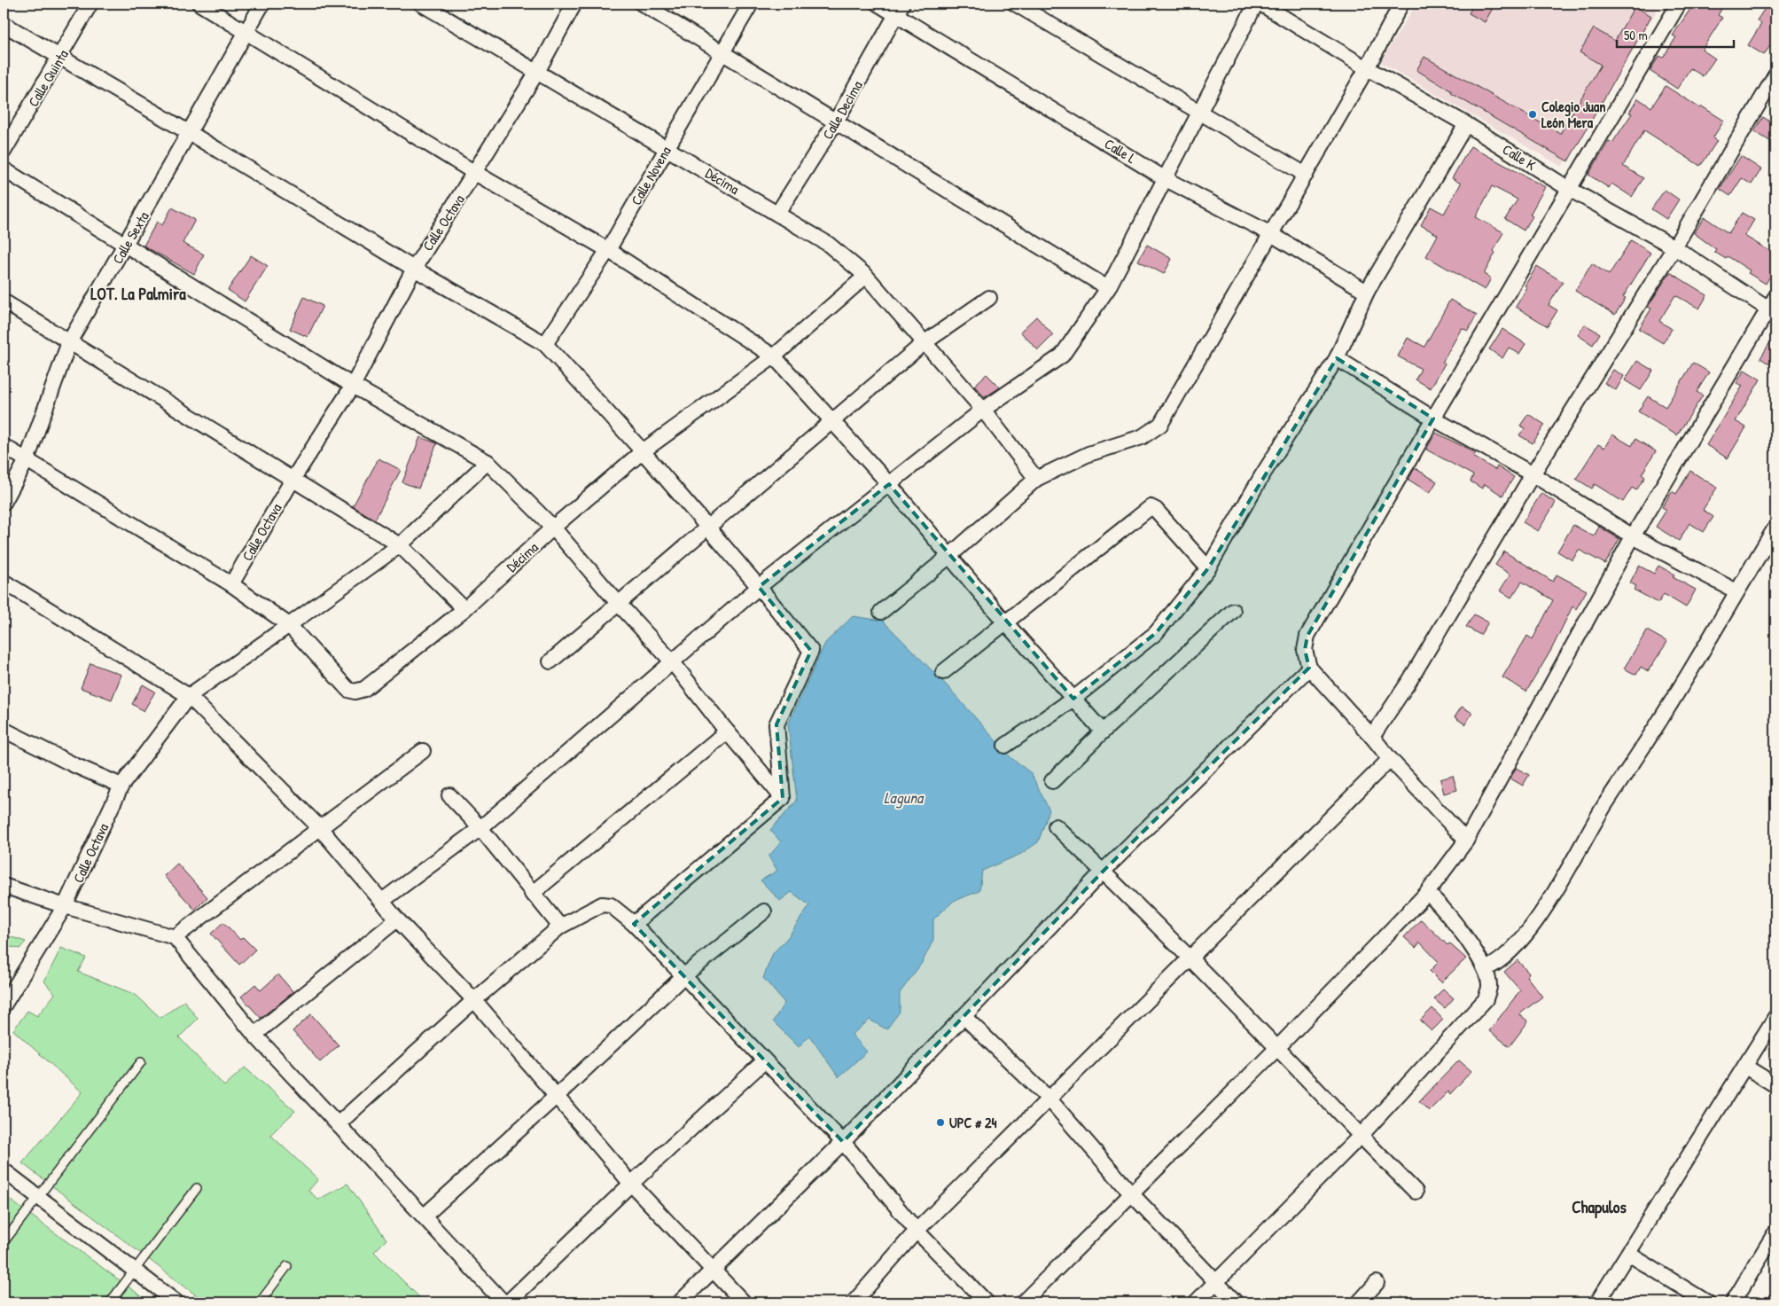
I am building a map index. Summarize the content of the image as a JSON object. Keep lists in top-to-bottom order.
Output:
{
  "streets": {
    "street": [
      "Calle Quinta",
      "Calle Decima",
      "Calle L",
      "Calle K",
      "Calle Novena",
      "Décima",
      "Calle Octava",
      "Calle Sexta"
    ]
  },
  "crossings": [
    ["Calle Decima", "Calle L"],
    ["Calle Decima", "Décima"],
    ["Calle Novena", "Décima"],
    ["Décima", "Calle Octava"]
  ],
  "districts": ["LOT. La Palmira", "Chapulos"],
  "water": ["Laguna"],
  "places": ["Colegio Juan León Mera", "UPC # 24"],
  "scale_bar": "50 m"
}
